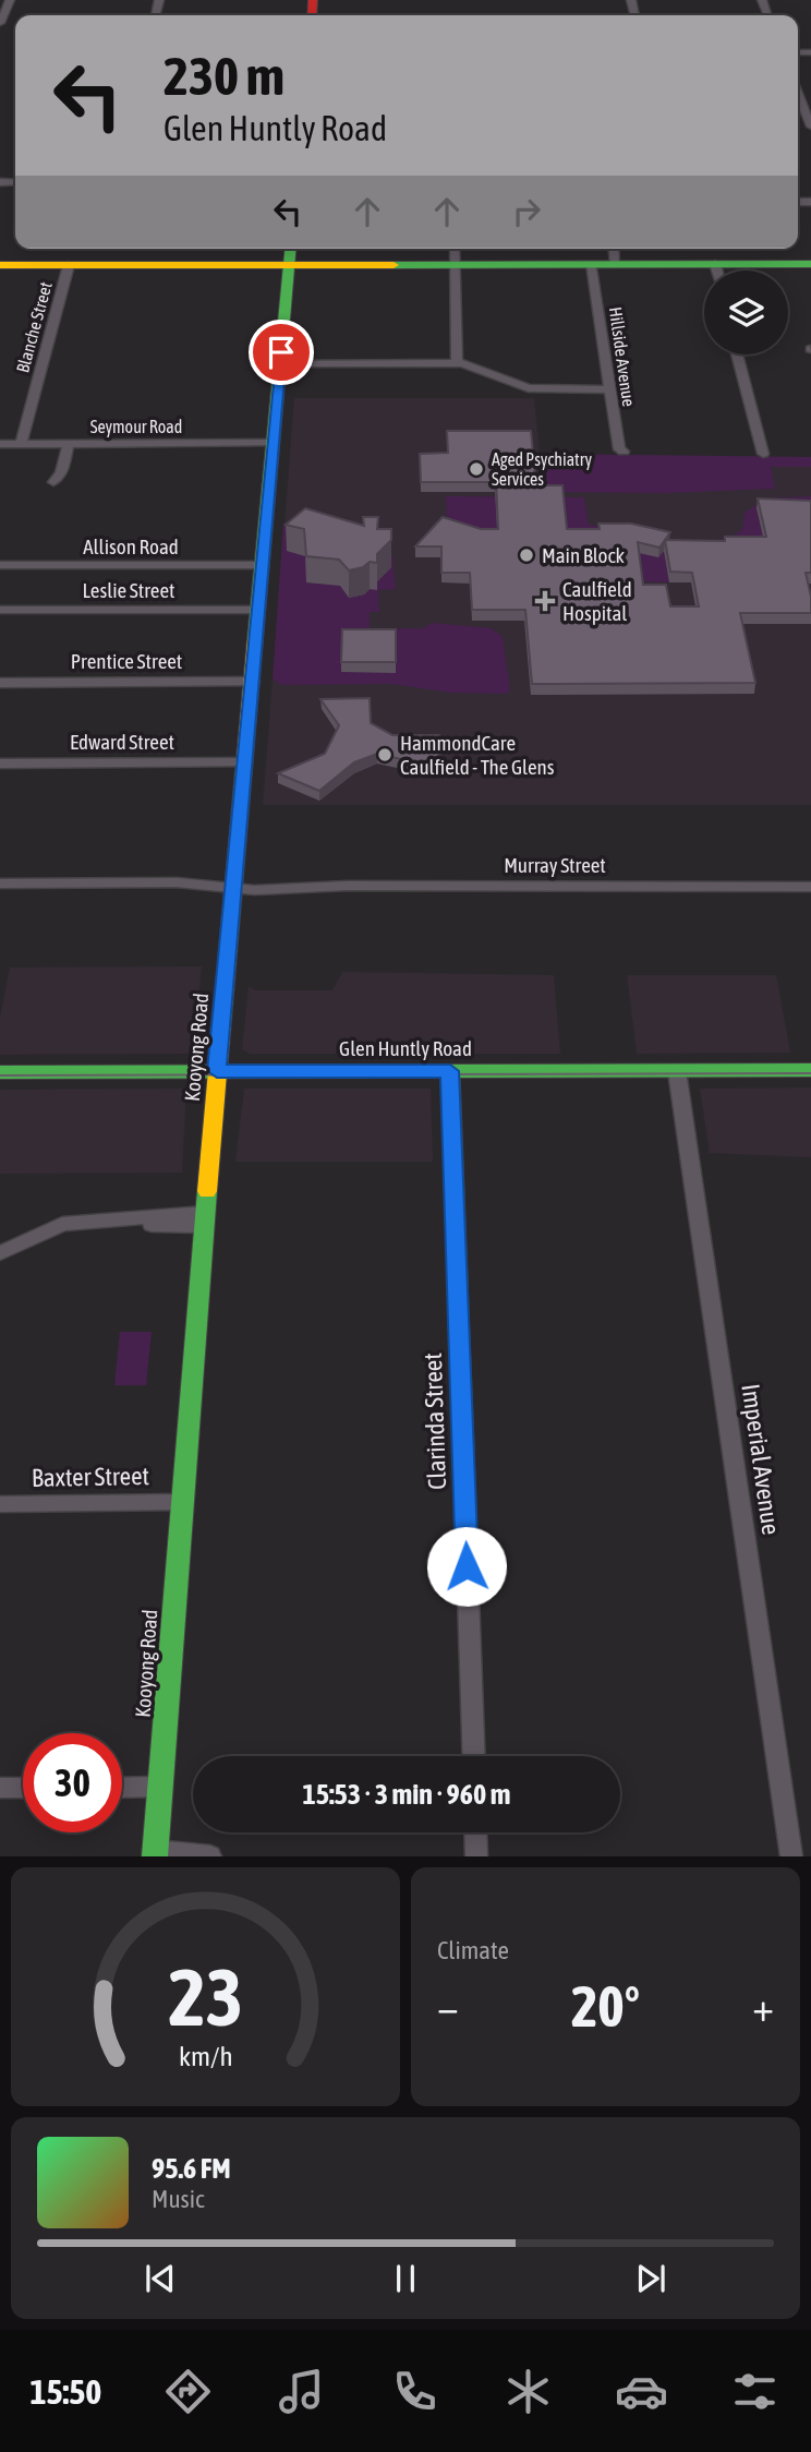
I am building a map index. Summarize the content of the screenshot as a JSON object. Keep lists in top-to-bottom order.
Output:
{
  "streets": {
    "street": [
      "Blanche Street",
      "Hillside Avenue",
      "Seymour Road",
      "Allison Road",
      "Leslie Street",
      "Prentice Street",
      "Edward Street",
      "Murray Street",
      "Kooyong Road",
      "Glen Huntly Road",
      "Clarinda Street",
      "Imperial Avenue",
      "Baxter Street"
    ]
  },
  "crossings": [
    ["Blanche Street", "Seymour Road"],
    ["Seymour Road", "Kooyong Road"],
    ["Allison Road", "Kooyong Road"],
    ["Leslie Street", "Kooyong Road"],
    ["Prentice Street", "Kooyong Road"],
    ["Edward Street", "Kooyong Road"],
    ["Murray Street", "Kooyong Road"],
    ["Kooyong Road", "Glen Huntly Road"],
    ["Kooyong Road", "Baxter Street"],
    ["Glen Huntly Road", "Clarinda Street"],
    ["Glen Huntly Road", "Imperial Avenue"]
  ],
  "places": {
    "other": ["Aged Psychiatry Services", "Main Block", "HammondCare Caulfield - The Glens"],
    "health": ["Caulfield Hospital"]
  },
  "page": {
    "turn": ["230 m", "Glen Huntly Road"],
    "limit": "30",
    "trip": "15:53 · 3 min · 960 m",
    "tile": "Climate",
    "heat": ["−", "20°", "+"],
    "song": ["95.6 FM", "Music"],
    "tabs": "15:50",
    "gauge": ["23", "km/h"]
  }
}
